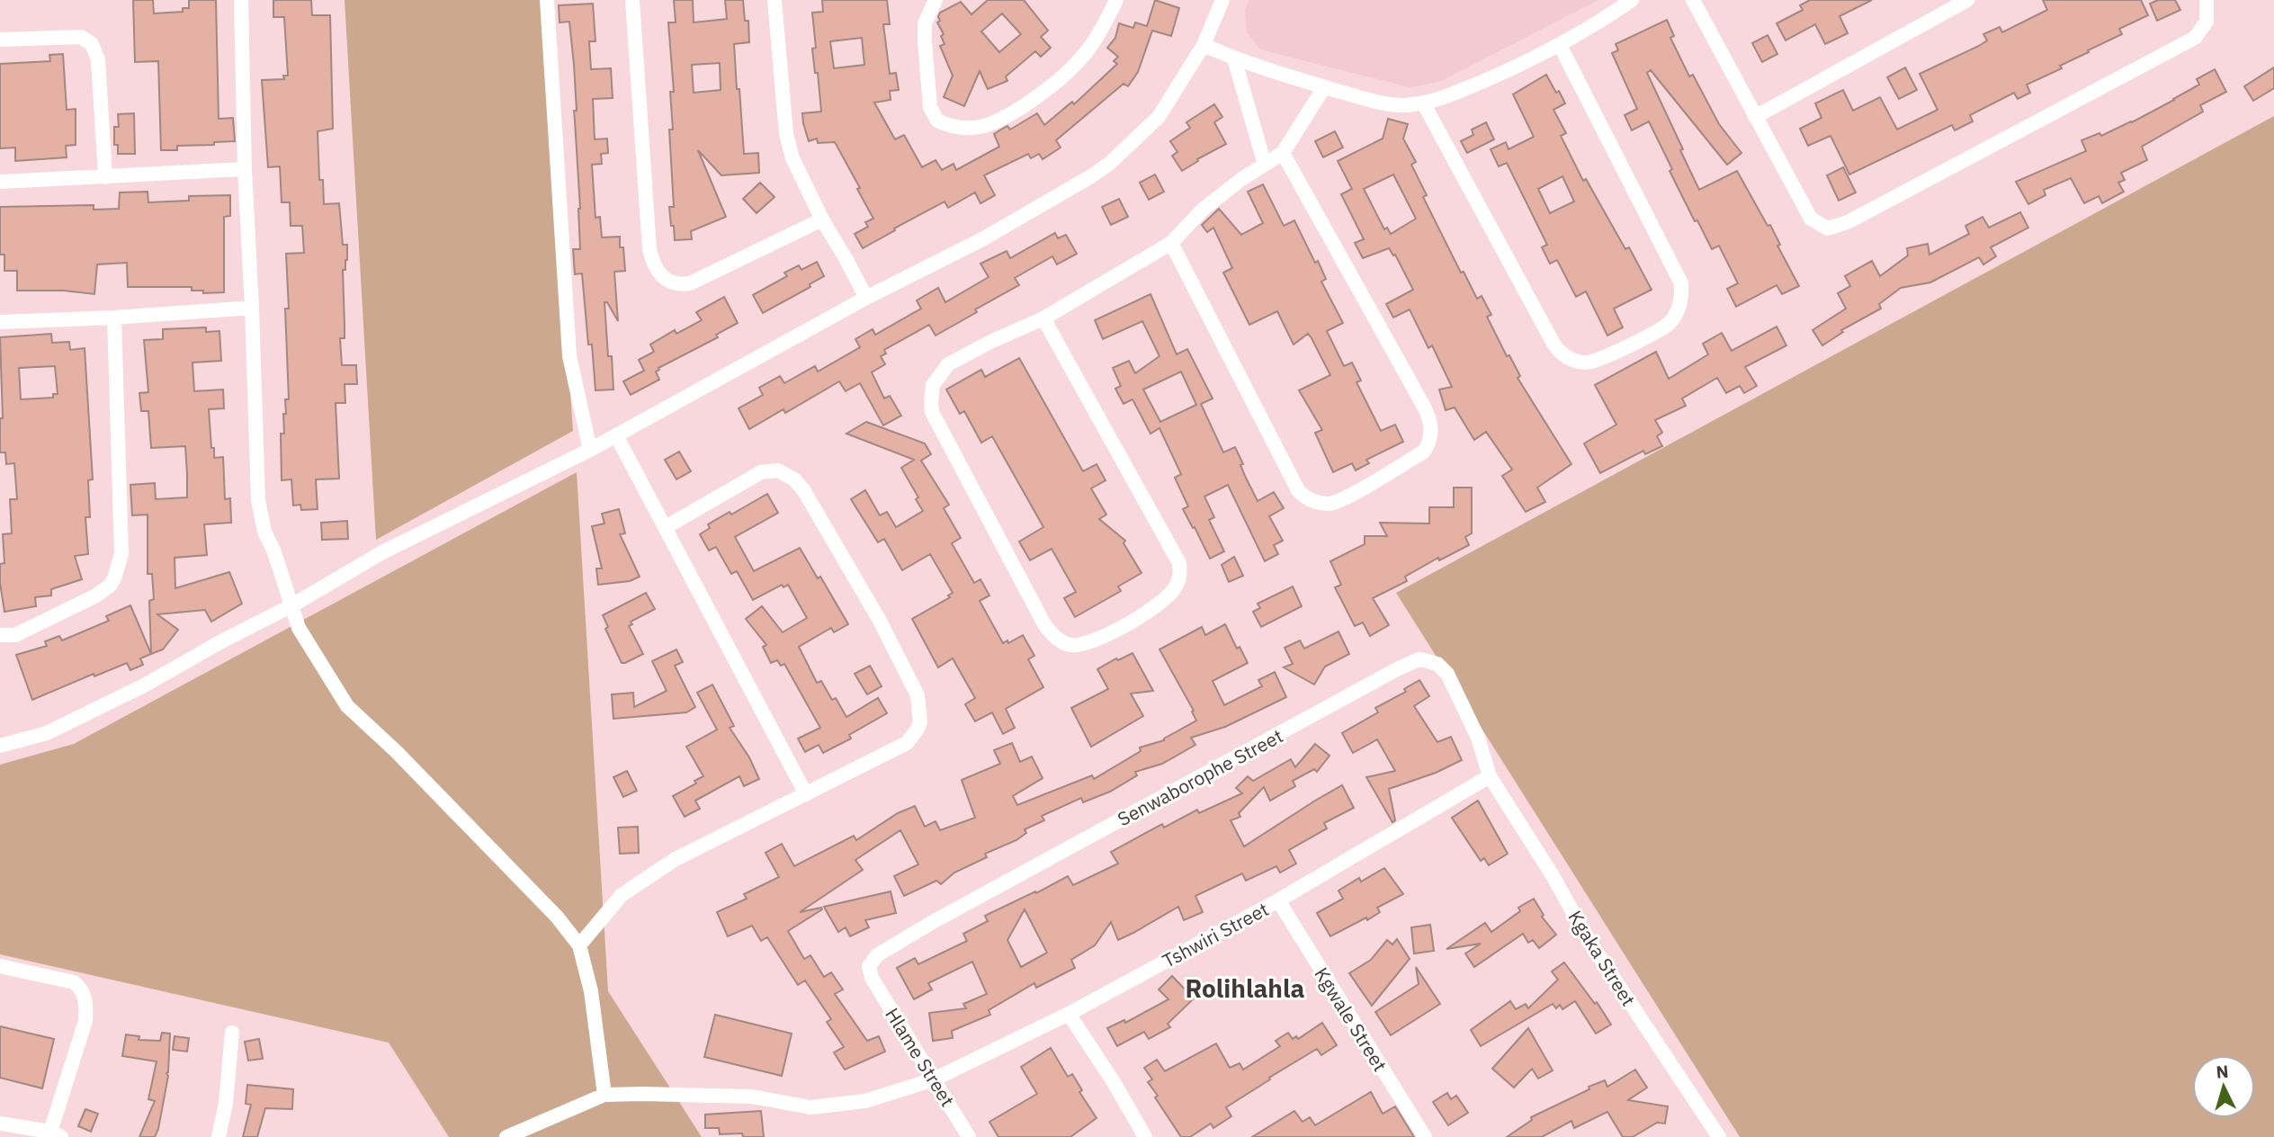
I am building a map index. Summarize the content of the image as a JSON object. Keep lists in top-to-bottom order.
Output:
{
  "streets": {
    "street": [
      "Senwaborophe Street",
      "Tshwiri Street",
      "Kgaka Street",
      "Kgwale Street",
      "Hlame Street"
    ]
  },
  "crossings": [
    ["Senwaborophe Street", "Tshwiri Street"],
    ["Senwaborophe Street", "Kgaka Street"],
    ["Senwaborophe Street", "Hlame Street"],
    ["Tshwiri Street", "Kgaka Street"],
    ["Tshwiri Street", "Kgwale Street"],
    ["Tshwiri Street", "Hlame Street"]
  ],
  "districts": ["Rolihlahla"],
  "north": "top"
}
